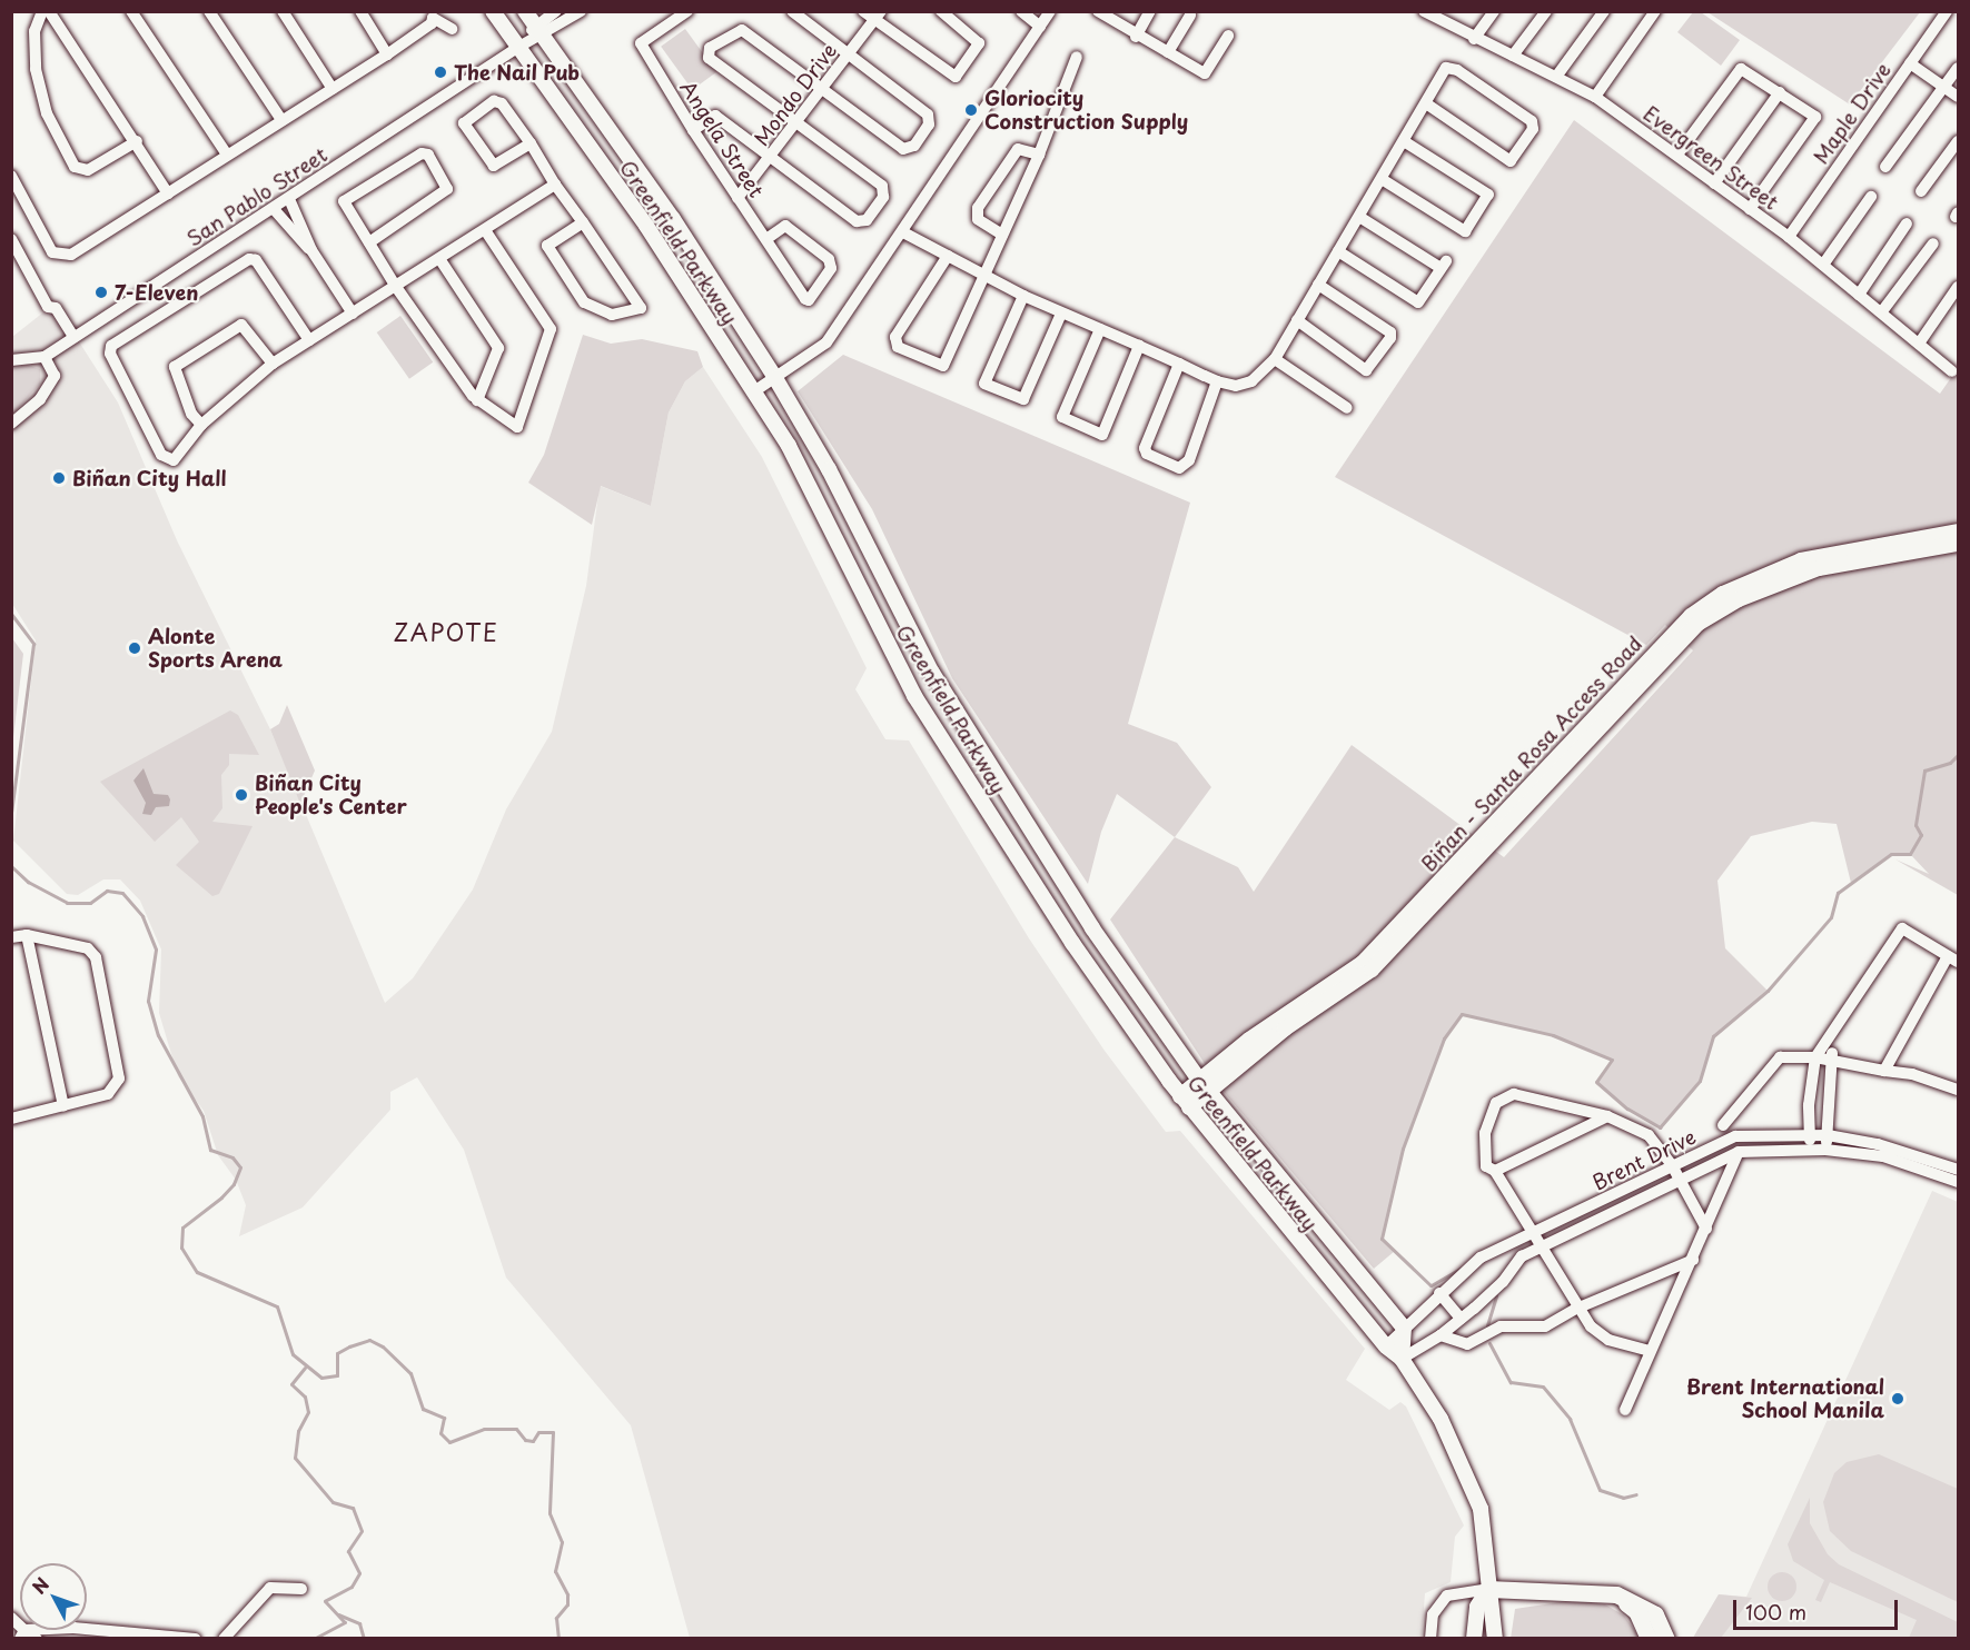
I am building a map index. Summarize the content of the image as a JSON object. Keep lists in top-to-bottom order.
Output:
{
  "streets": {
    "main road": ["Greenfield Parkway", "Biñan - Santa Rosa Access Road"],
    "street": [
      "Mondo Drive",
      "Maple Drive",
      "Angela Street",
      "Evergreen Street",
      "San Pablo Street",
      "Brent Drive"
    ]
  },
  "crossings": [
    ["Mondo Drive", "Angela Street"],
    ["Maple Drive", "Evergreen Street"],
    ["San Pablo Street", "Greenfield Parkway"],
    ["Greenfield Parkway", "Biñan - Santa Rosa Access Road"],
    ["Greenfield Parkway", "Brent Drive"]
  ],
  "districts": ["ZAPOTE"],
  "places": [
    "The Nail Pub",
    "Gloriocity Construction Supply",
    "7-Eleven",
    "Biñan City Hall",
    "Alonte Sports Arena",
    "Biñan City People's Center",
    "Brent International School Manila"
  ],
  "scale_bar": "100 m",
  "north": "top left"
}
